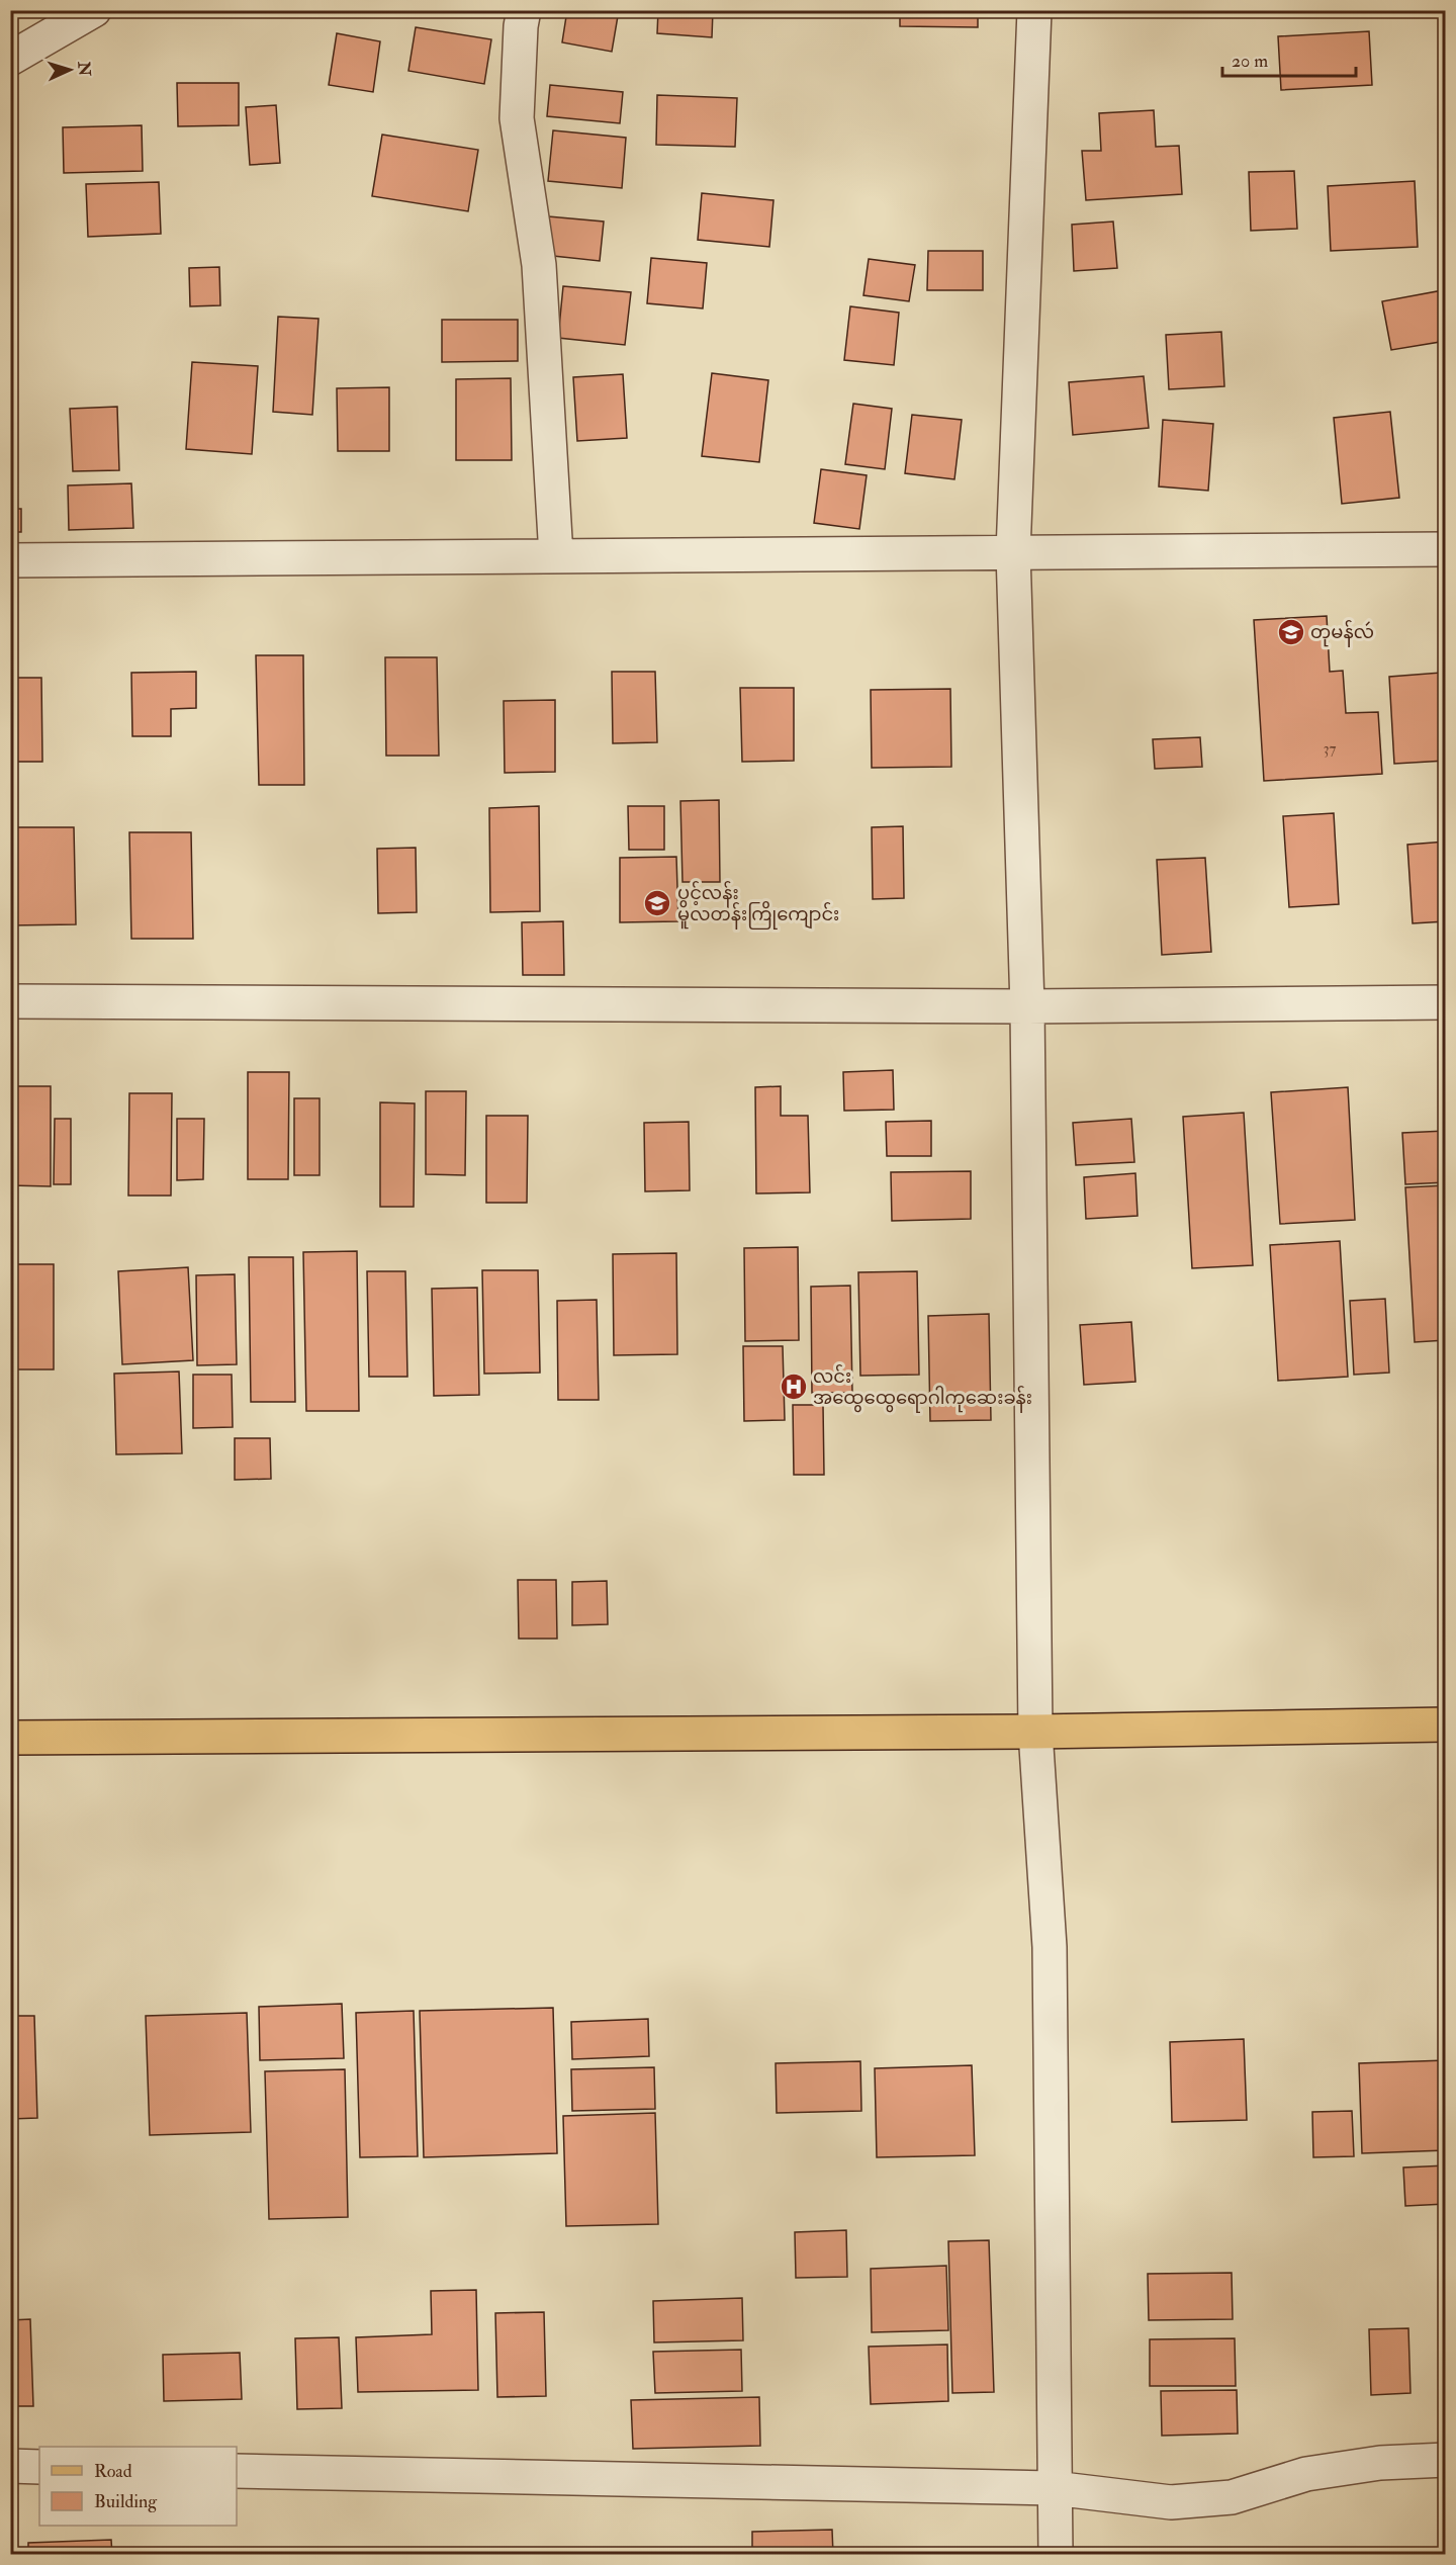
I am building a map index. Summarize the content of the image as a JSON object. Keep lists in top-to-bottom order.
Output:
{
  "places": {
    "school or university": ["တုမန်လဴ", "ပွင့်လန်း မူလတန်းကြိုကျောင်း"],
    "hospital": ["လင်း အထွေထွေရောဂါကုဆေးခန်း"]
  },
  "house_numbers": ["37"],
  "legend": ["Road", "Building"],
  "scale_bar": "20 m",
  "north": "right"
}
